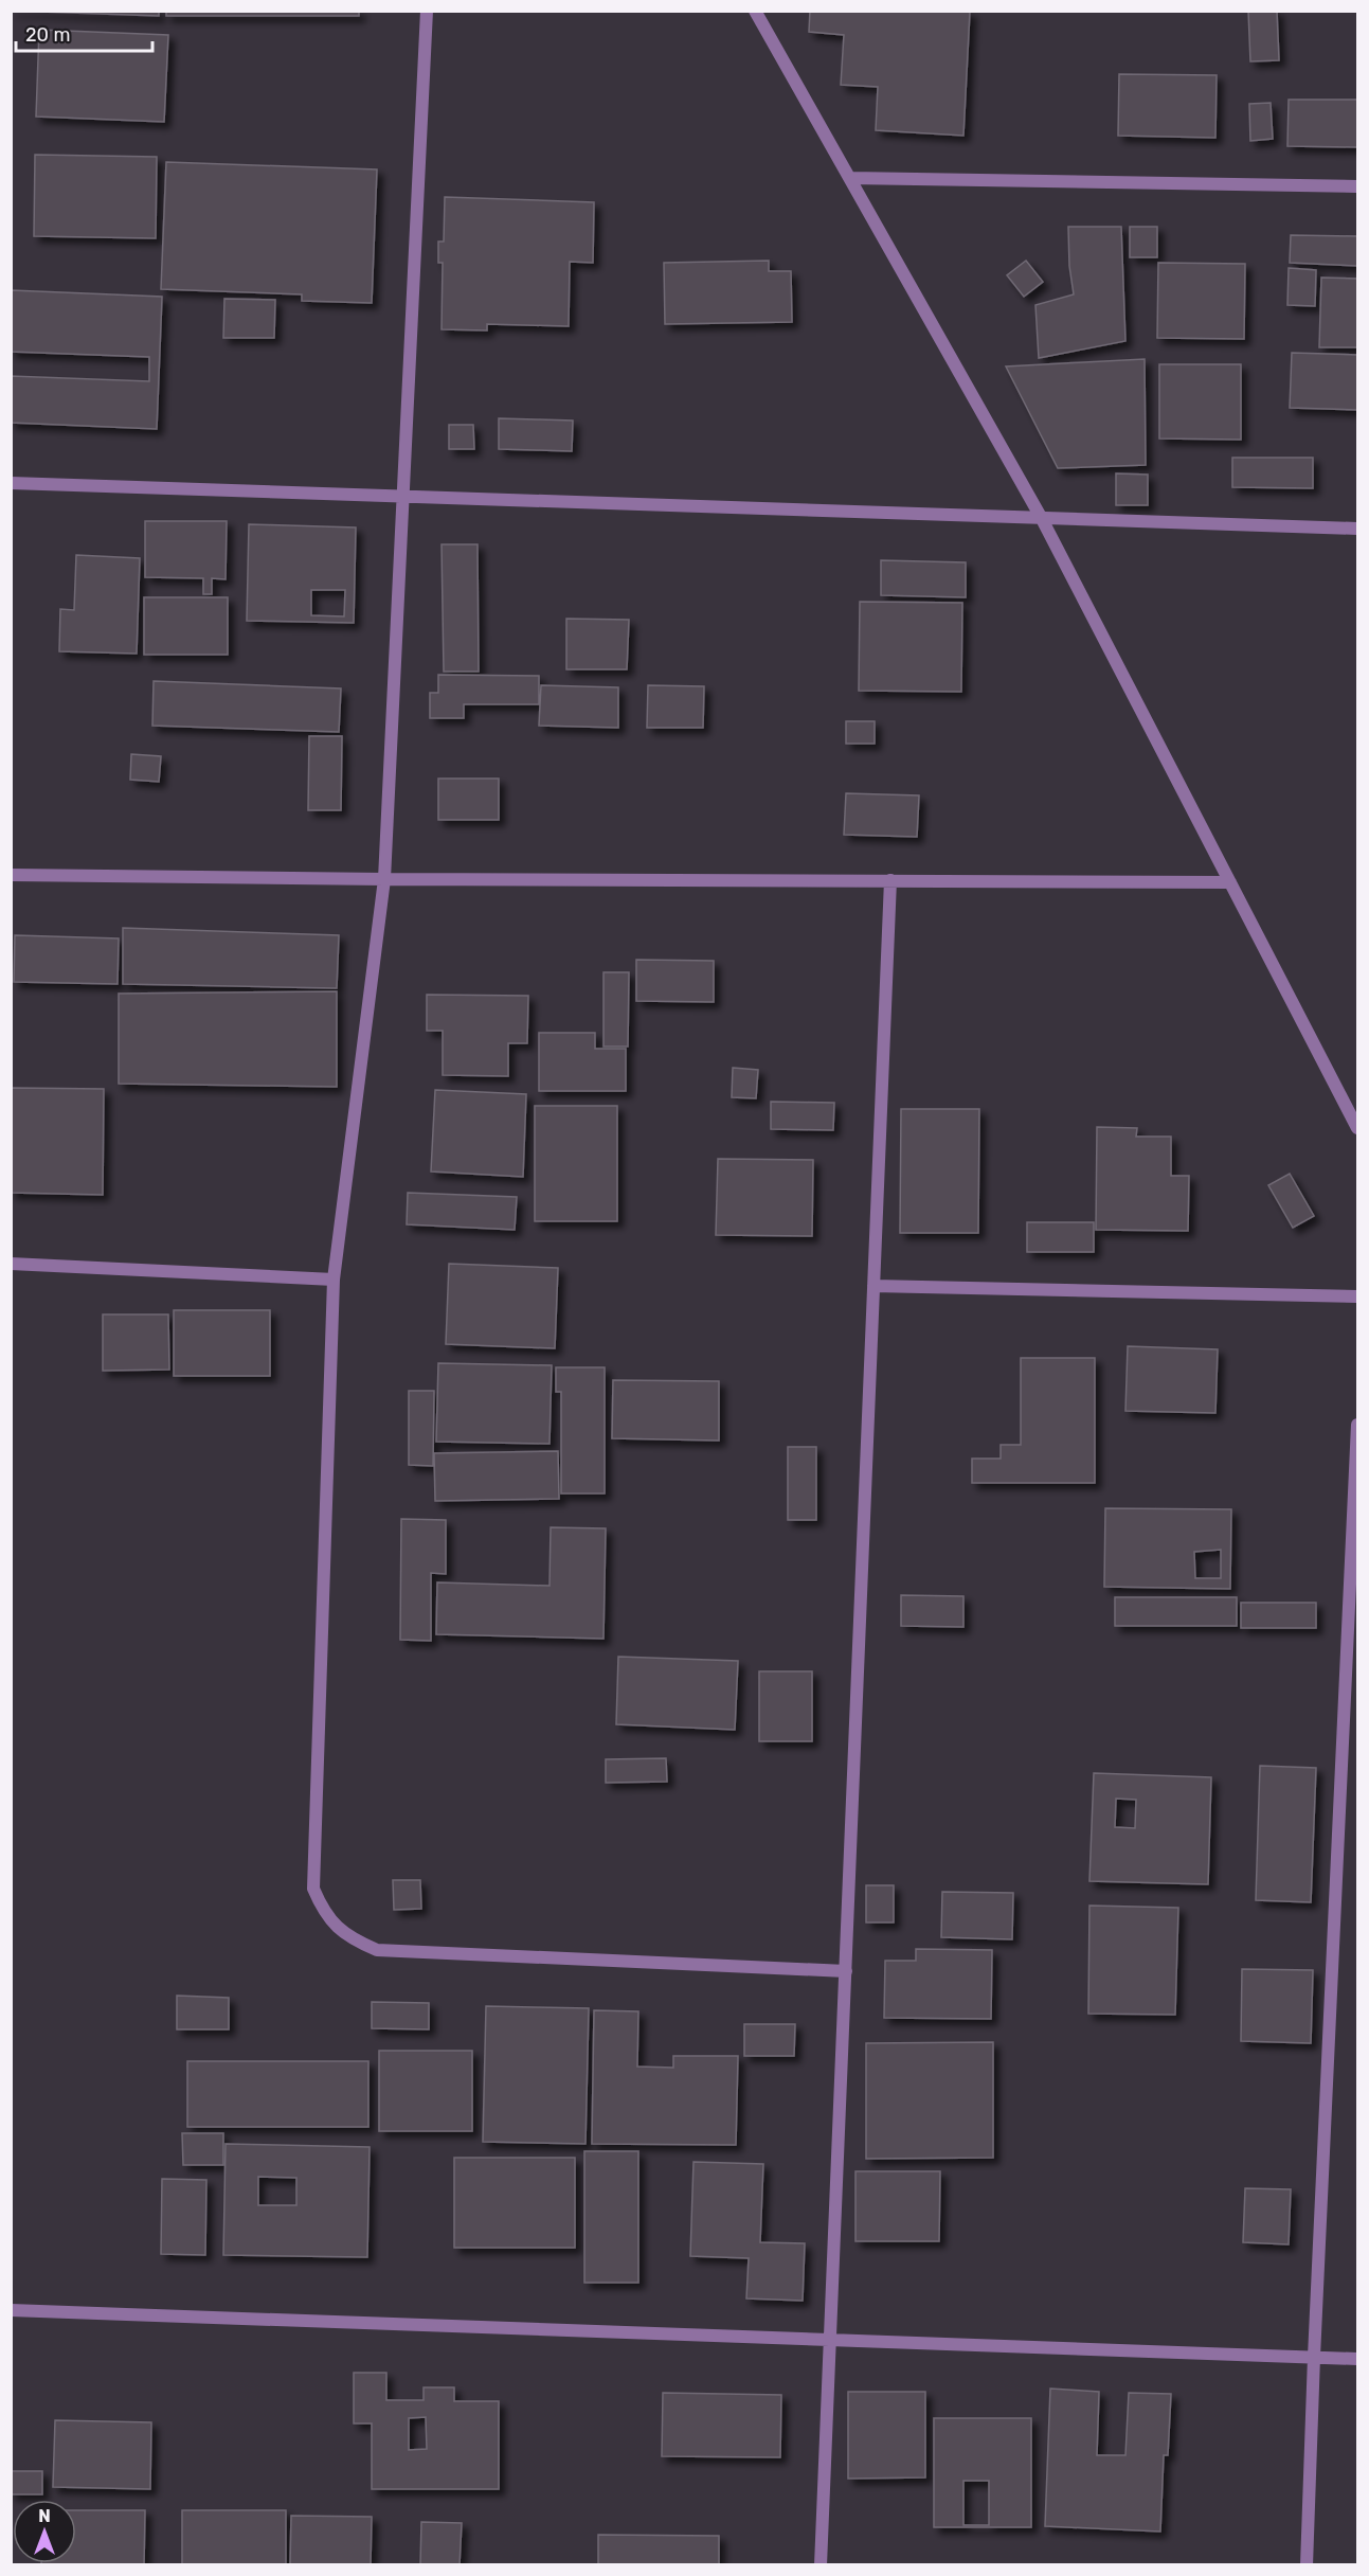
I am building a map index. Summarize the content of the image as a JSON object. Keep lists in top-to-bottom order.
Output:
{
  "scale_bar": "20 m",
  "north": "top"
}
